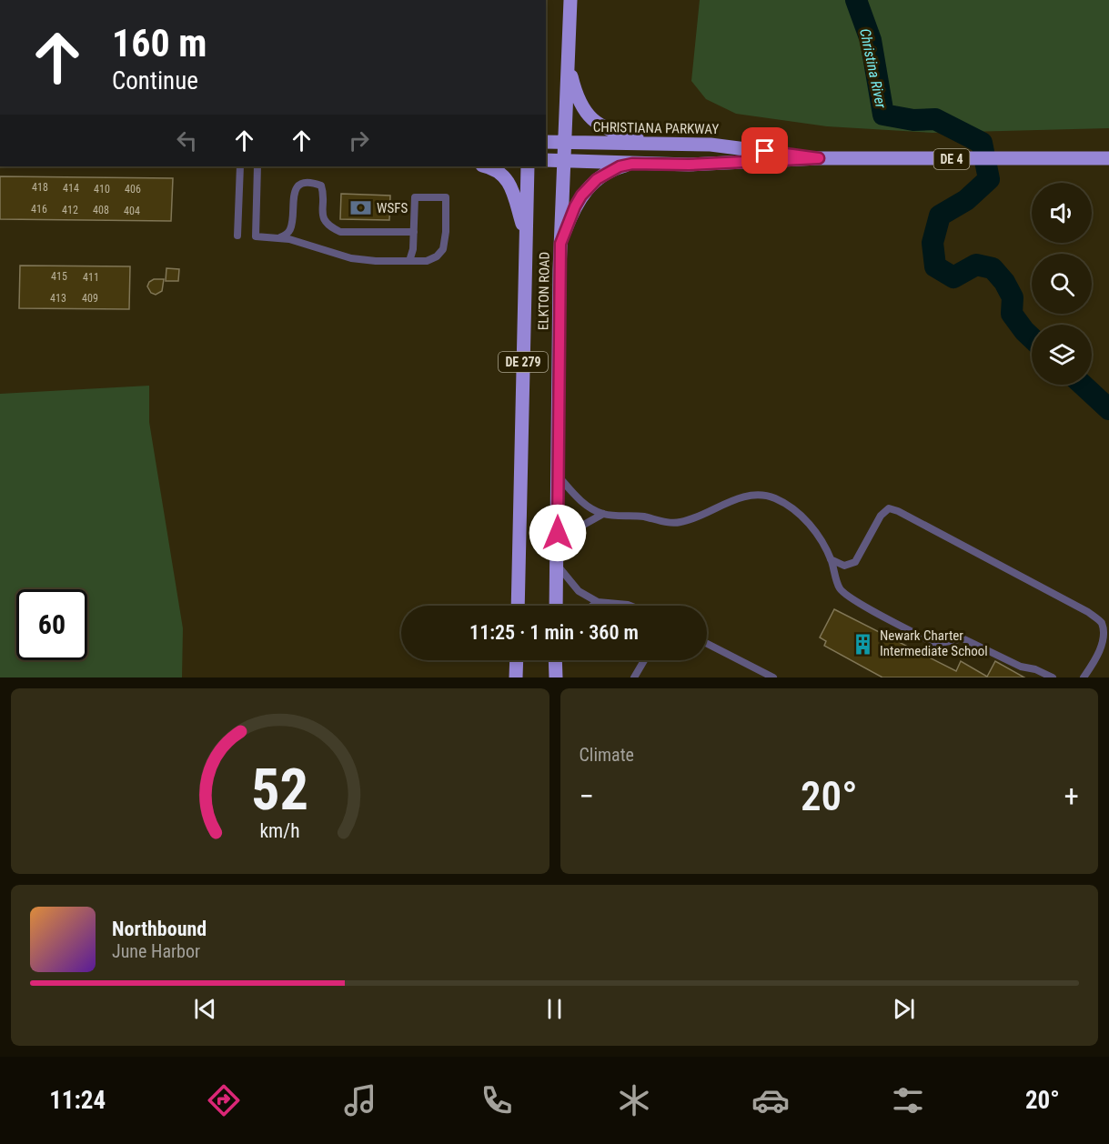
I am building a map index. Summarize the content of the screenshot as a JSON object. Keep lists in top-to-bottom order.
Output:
{
  "streets": {
    "main road": [
      "CHRISTIANA PARKWAY",
      "DE 4",
      "ELKTON ROAD",
      "DE 279"
    ]
  },
  "crossings": [
    ["CHRISTIANA PARKWAY", "DE 4"],
    ["CHRISTIANA PARKWAY", "ELKTON ROAD"],
    ["DE 4", "ELKTON ROAD"]
  ],
  "water": ["Christina River"],
  "places": {
    "bank": ["WSFS"],
    "building": ["Newark Charter Intermediate School"]
  },
  "house_numbers": [
    "418",
    "414",
    "410",
    "406",
    "416",
    "412",
    "408",
    "404",
    "415",
    "411",
    "413",
    "409"
  ],
  "page": {
    "turn": ["160 m", "Continue"],
    "limit": "60",
    "trip": "11:25 · 1 min · 360 m",
    "tile": "Climate",
    "heat": ["−", "20°", "+"],
    "song": ["Northbound", "June Harbor"],
    "tabs": ["11:24", "20°"],
    "gauge": ["52", "km/h"]
  }
}
